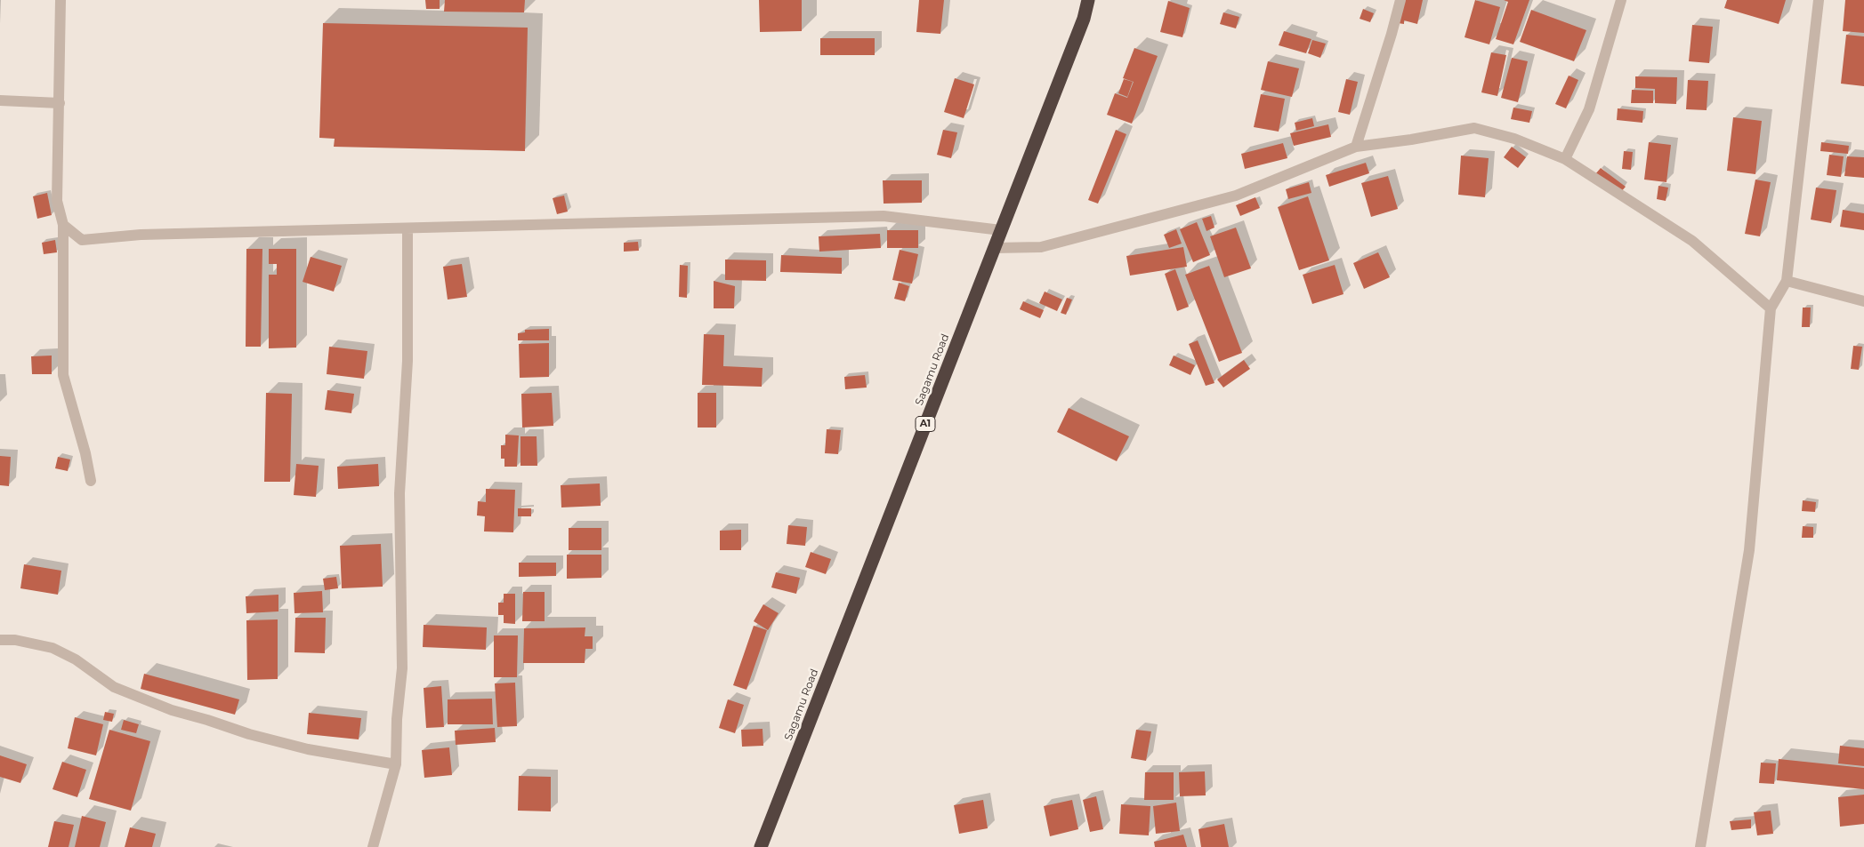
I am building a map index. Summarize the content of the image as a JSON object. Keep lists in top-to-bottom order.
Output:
{
  "streets": {
    "highway": ["Sagamu Road", "A1"]
  }
}
